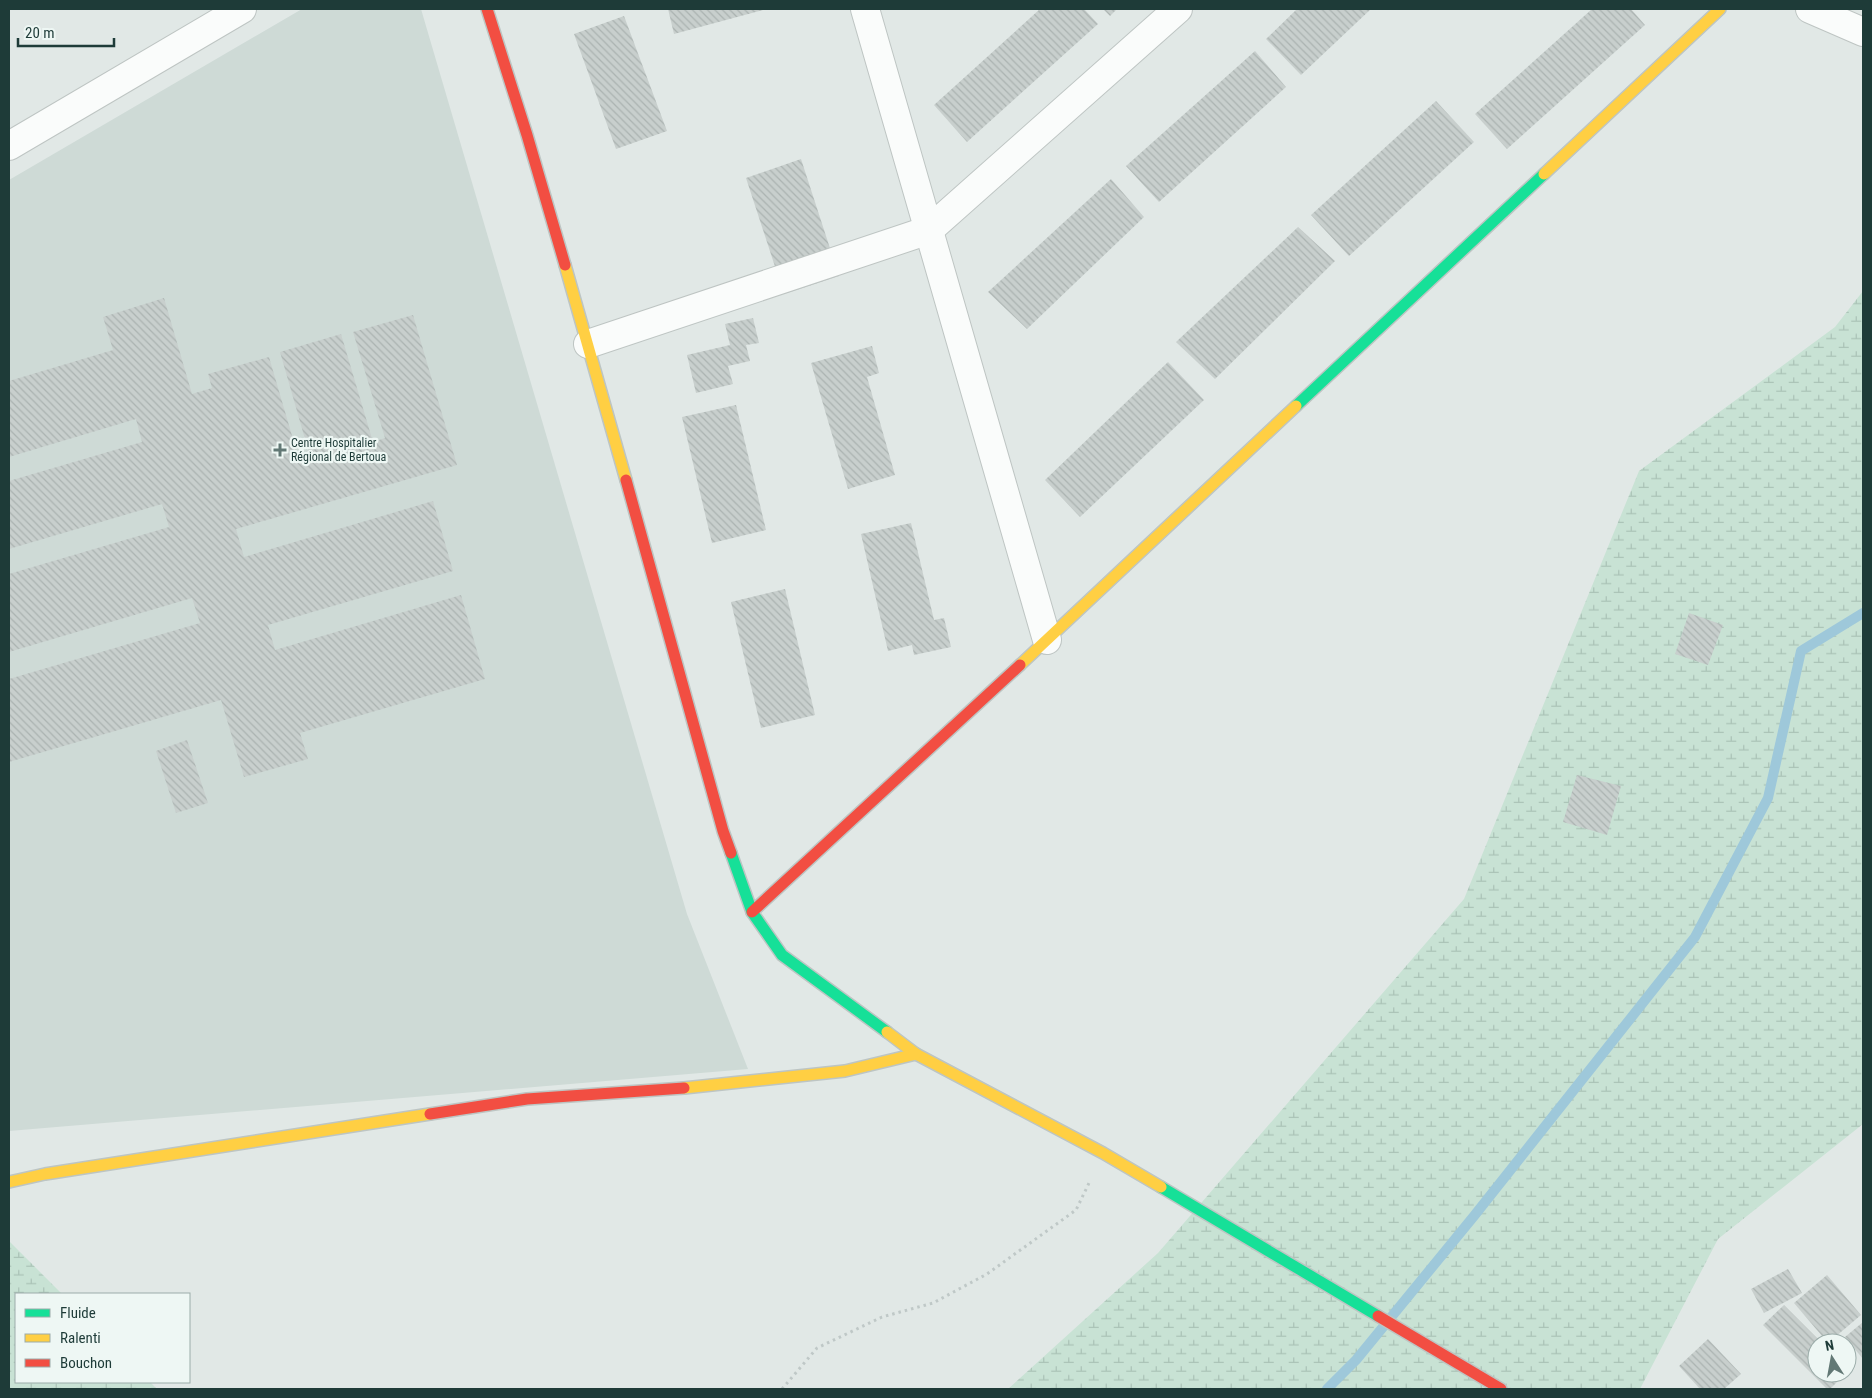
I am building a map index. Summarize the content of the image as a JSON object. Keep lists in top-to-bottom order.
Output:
{
  "places": {
    "health": ["Centre Hospitalier Régional de Bertoua"]
  },
  "legend": ["Fluide", "Ralenti", "Bouchon"],
  "scale_bar": "20 m",
  "north": "top"
}
